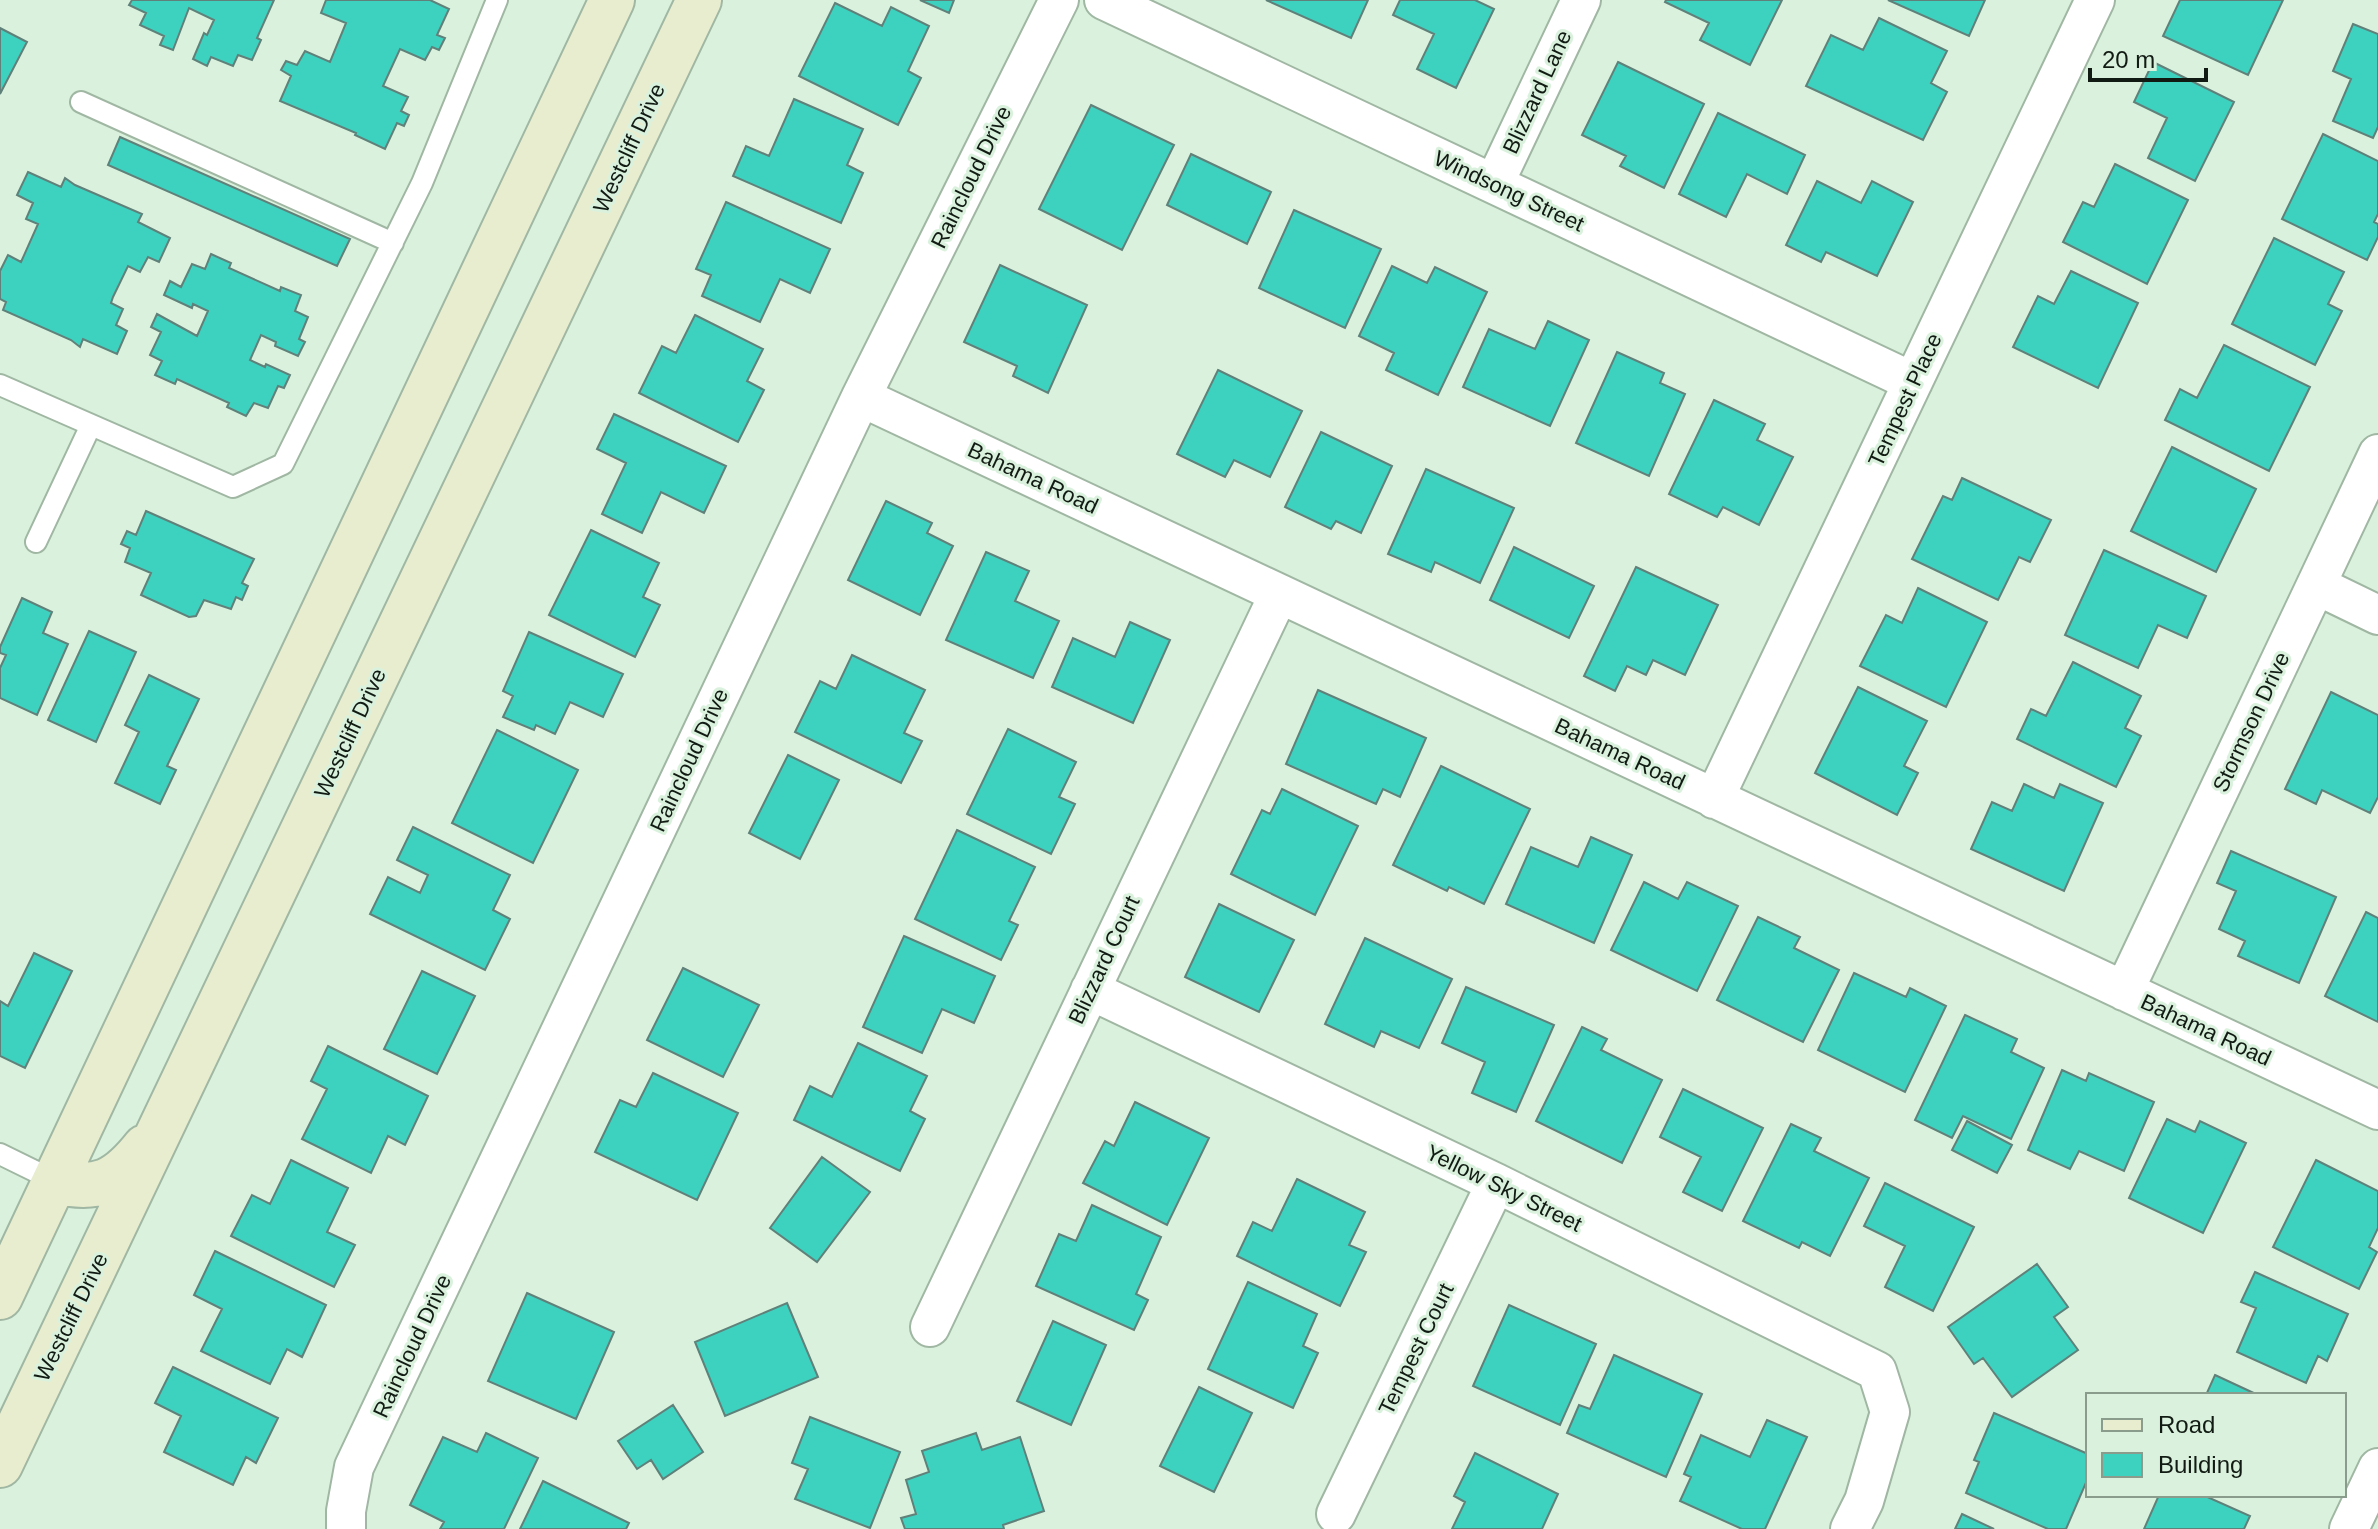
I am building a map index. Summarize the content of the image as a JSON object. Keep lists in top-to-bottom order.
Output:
{
  "streets": {
    "main road": ["Westcliff Drive"],
    "street": [
      "Blizzard Lane",
      "Raincloud Drive",
      "Windsong Street",
      "Tempest Place",
      "Bahama Road",
      "Stormson Drive",
      "Blizzard Court",
      "Yellow Sky Street",
      "Tempest Court"
    ]
  },
  "crossings": [
    ["Blizzard Lane", "Windsong Street"],
    ["Raincloud Drive", "Bahama Road"],
    ["Windsong Street", "Tempest Place"],
    ["Tempest Place", "Bahama Road"],
    ["Bahama Road", "Stormson Drive"],
    ["Bahama Road", "Blizzard Court"],
    ["Blizzard Court", "Yellow Sky Street"],
    ["Yellow Sky Street", "Tempest Court"]
  ],
  "legend": ["Road", "Building"],
  "scale_bar": "20 m"
}
